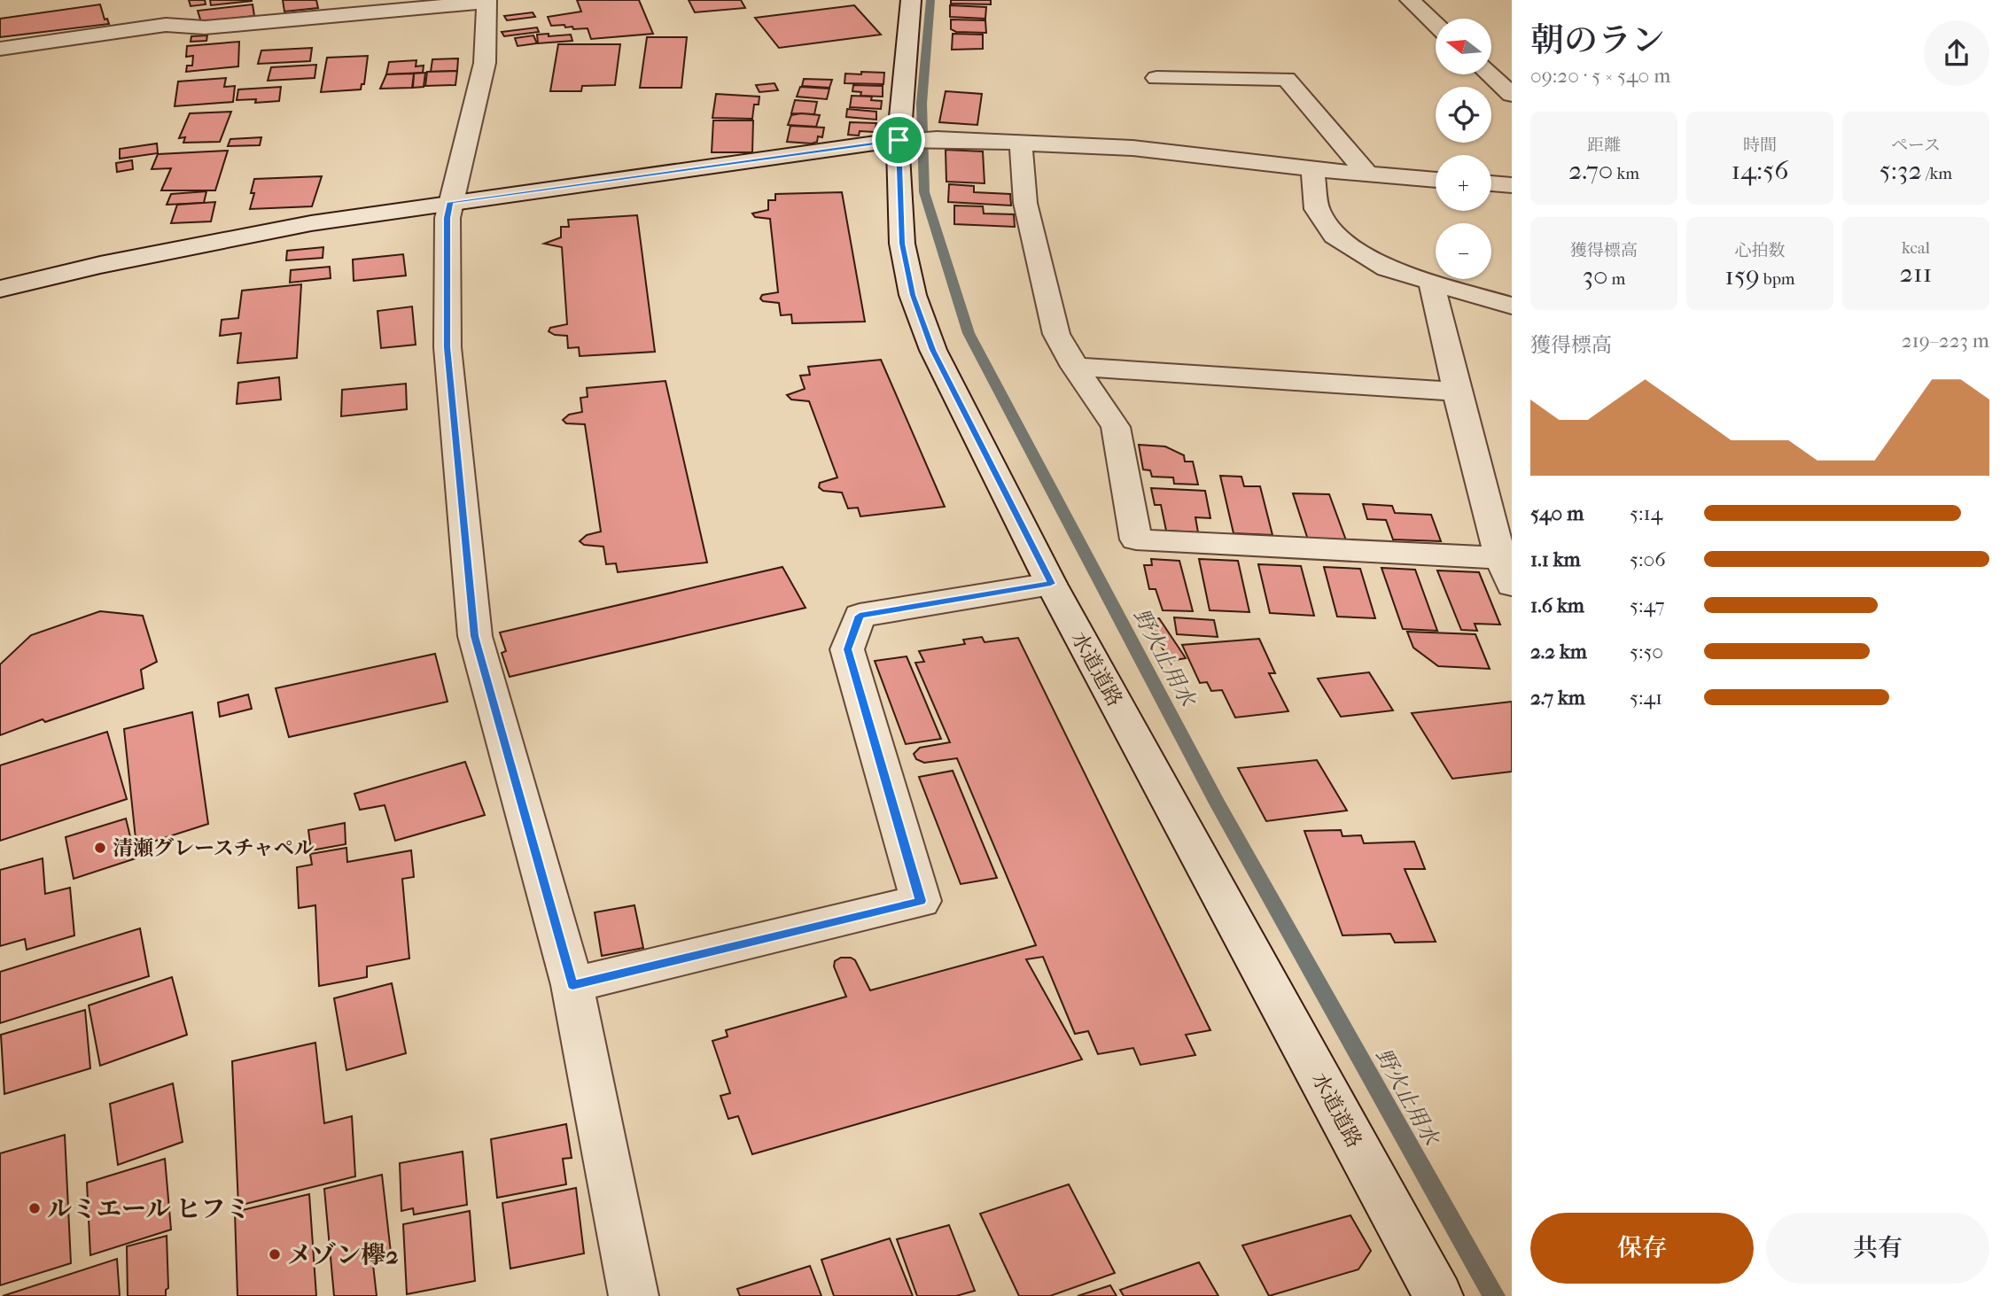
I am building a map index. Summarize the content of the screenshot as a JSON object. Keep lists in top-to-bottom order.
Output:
{
  "streets": {
    "street": ["水道道路"]
  },
  "water": ["野火止用水"],
  "places": ["清瀬グレースチャペル", "ルミエール ヒフミ", "メゾン欅2"],
  "north": "left",
  "page": {
    "heading": ["朝のラン", "09:20 · 5 × 540 m"],
    "map_buttons": ["+", "−"],
    "stats": [
      ["距離", "2.70 km"],
      ["時間", "14:56"],
      ["ペース", "5:32 /km"],
      ["獲得標高", "30 m"],
      ["心拍数", "159 bpm"],
      ["kcal", "211"]
    ],
    "chart": ["獲得標高", "219–223 m"],
    "list": [
      {
        "name": "540 m",
        "note": "5:14"
      },
      {
        "name": "1.1 km",
        "note": "5:06"
      },
      {
        "name": "1.6 km",
        "note": "5:47"
      },
      {
        "name": "2.2 km",
        "note": "5:50"
      },
      {
        "name": "2.7 km",
        "note": "5:41"
      }
    ],
    "buttons": ["保存", "共有"]
  }
}
